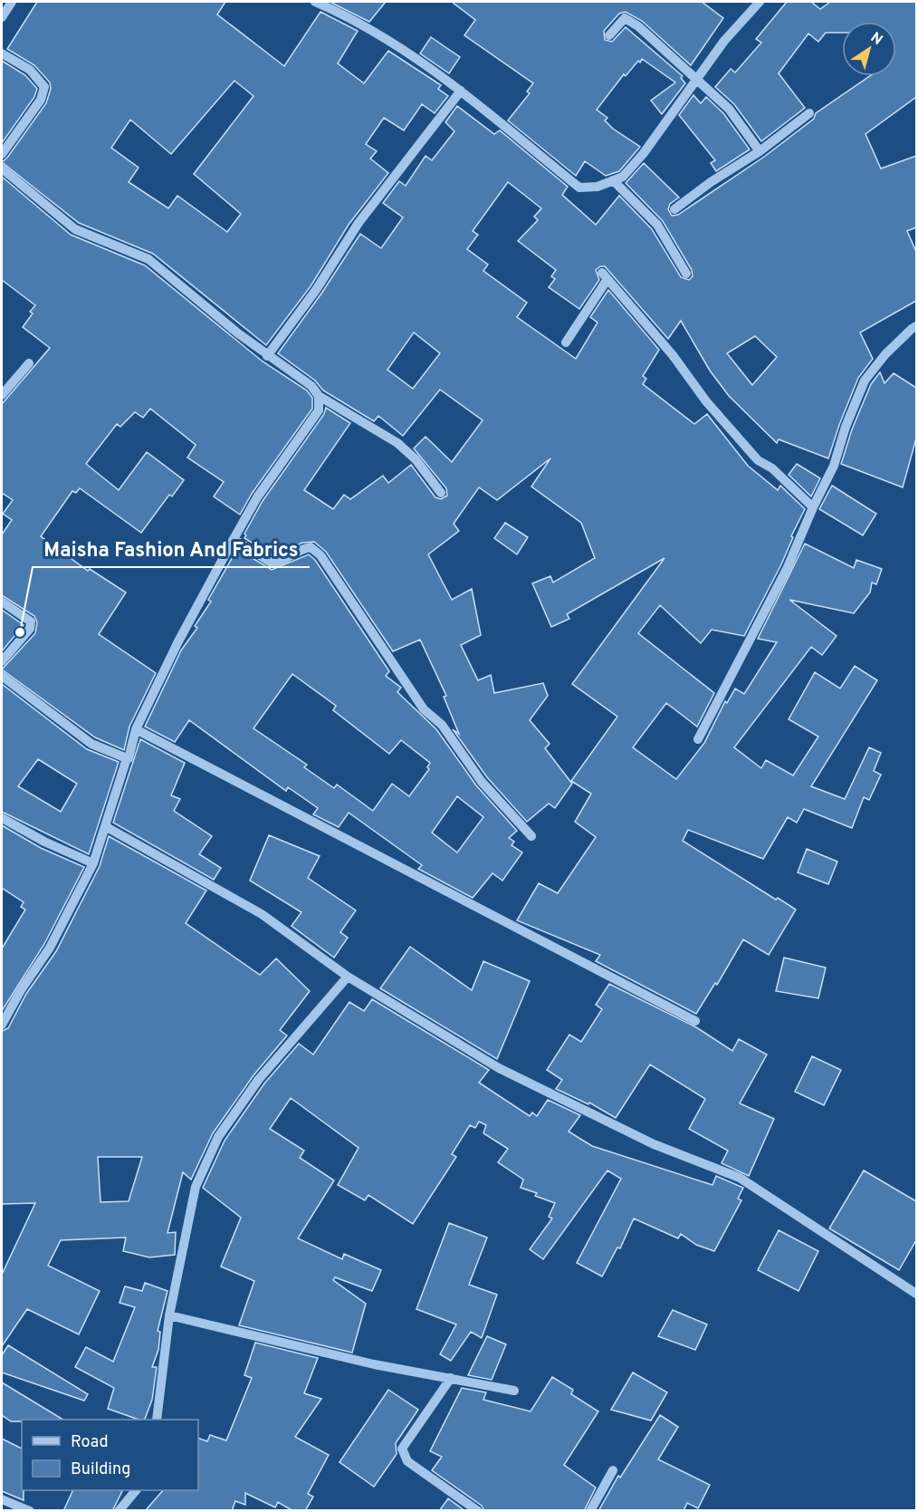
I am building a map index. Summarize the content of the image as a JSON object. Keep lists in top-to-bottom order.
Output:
{
  "places": ["Maisha Fashion And Fabrics"],
  "legend": ["Road", "Building"],
  "north": "top right"
}
